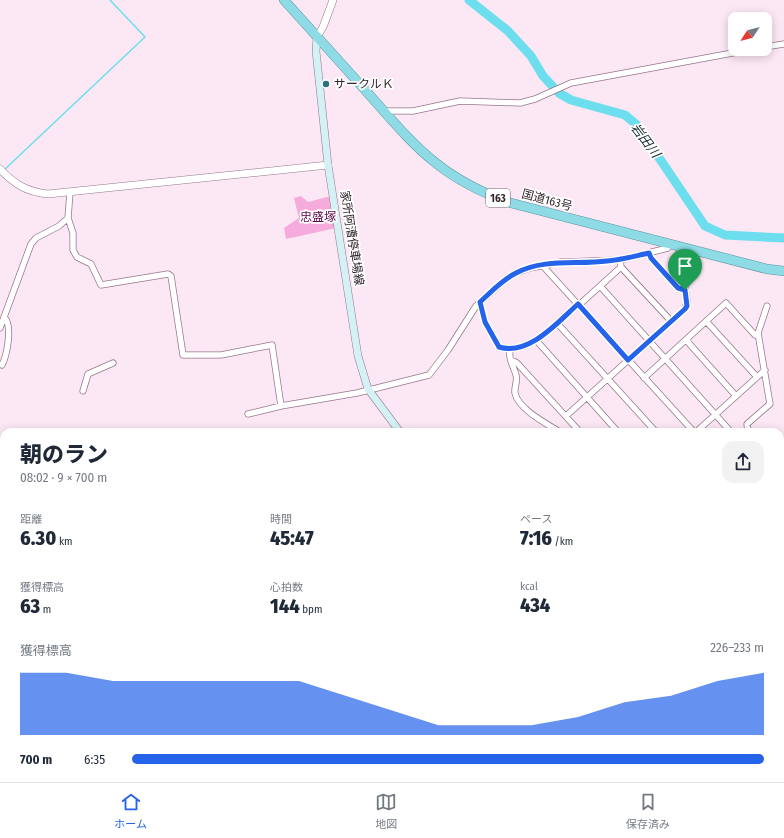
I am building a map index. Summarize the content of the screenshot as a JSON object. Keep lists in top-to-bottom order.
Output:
{
  "streets": {
    "highway": ["163", "国道163号"],
    "main road": ["家所阿漕停車場線"]
  },
  "crossings": [
    ["国道163号", "家所阿漕停車場線"]
  ],
  "water": ["岩田川"],
  "parks": ["忠盛塚"],
  "places": ["サークルＫ"],
  "north": "bottom left",
  "page": {
    "heading": ["朝のラン", "08:02 · 9 × 700 m"],
    "stats": [
      ["距離", "6.30 km"],
      ["時間", "45:47"],
      ["ペース", "7:16 /km"],
      ["獲得標高", "63 m"],
      ["心拍数", "144 bpm"],
      ["kcal", "434"]
    ],
    "chart": ["獲得標高", "226–233 m"],
    "list": [
      {
        "name": "700 m",
        "note": "6:35"
      }
    ],
    "tabs": ["ホーム", "地図", "保存済み"]
  }
}
